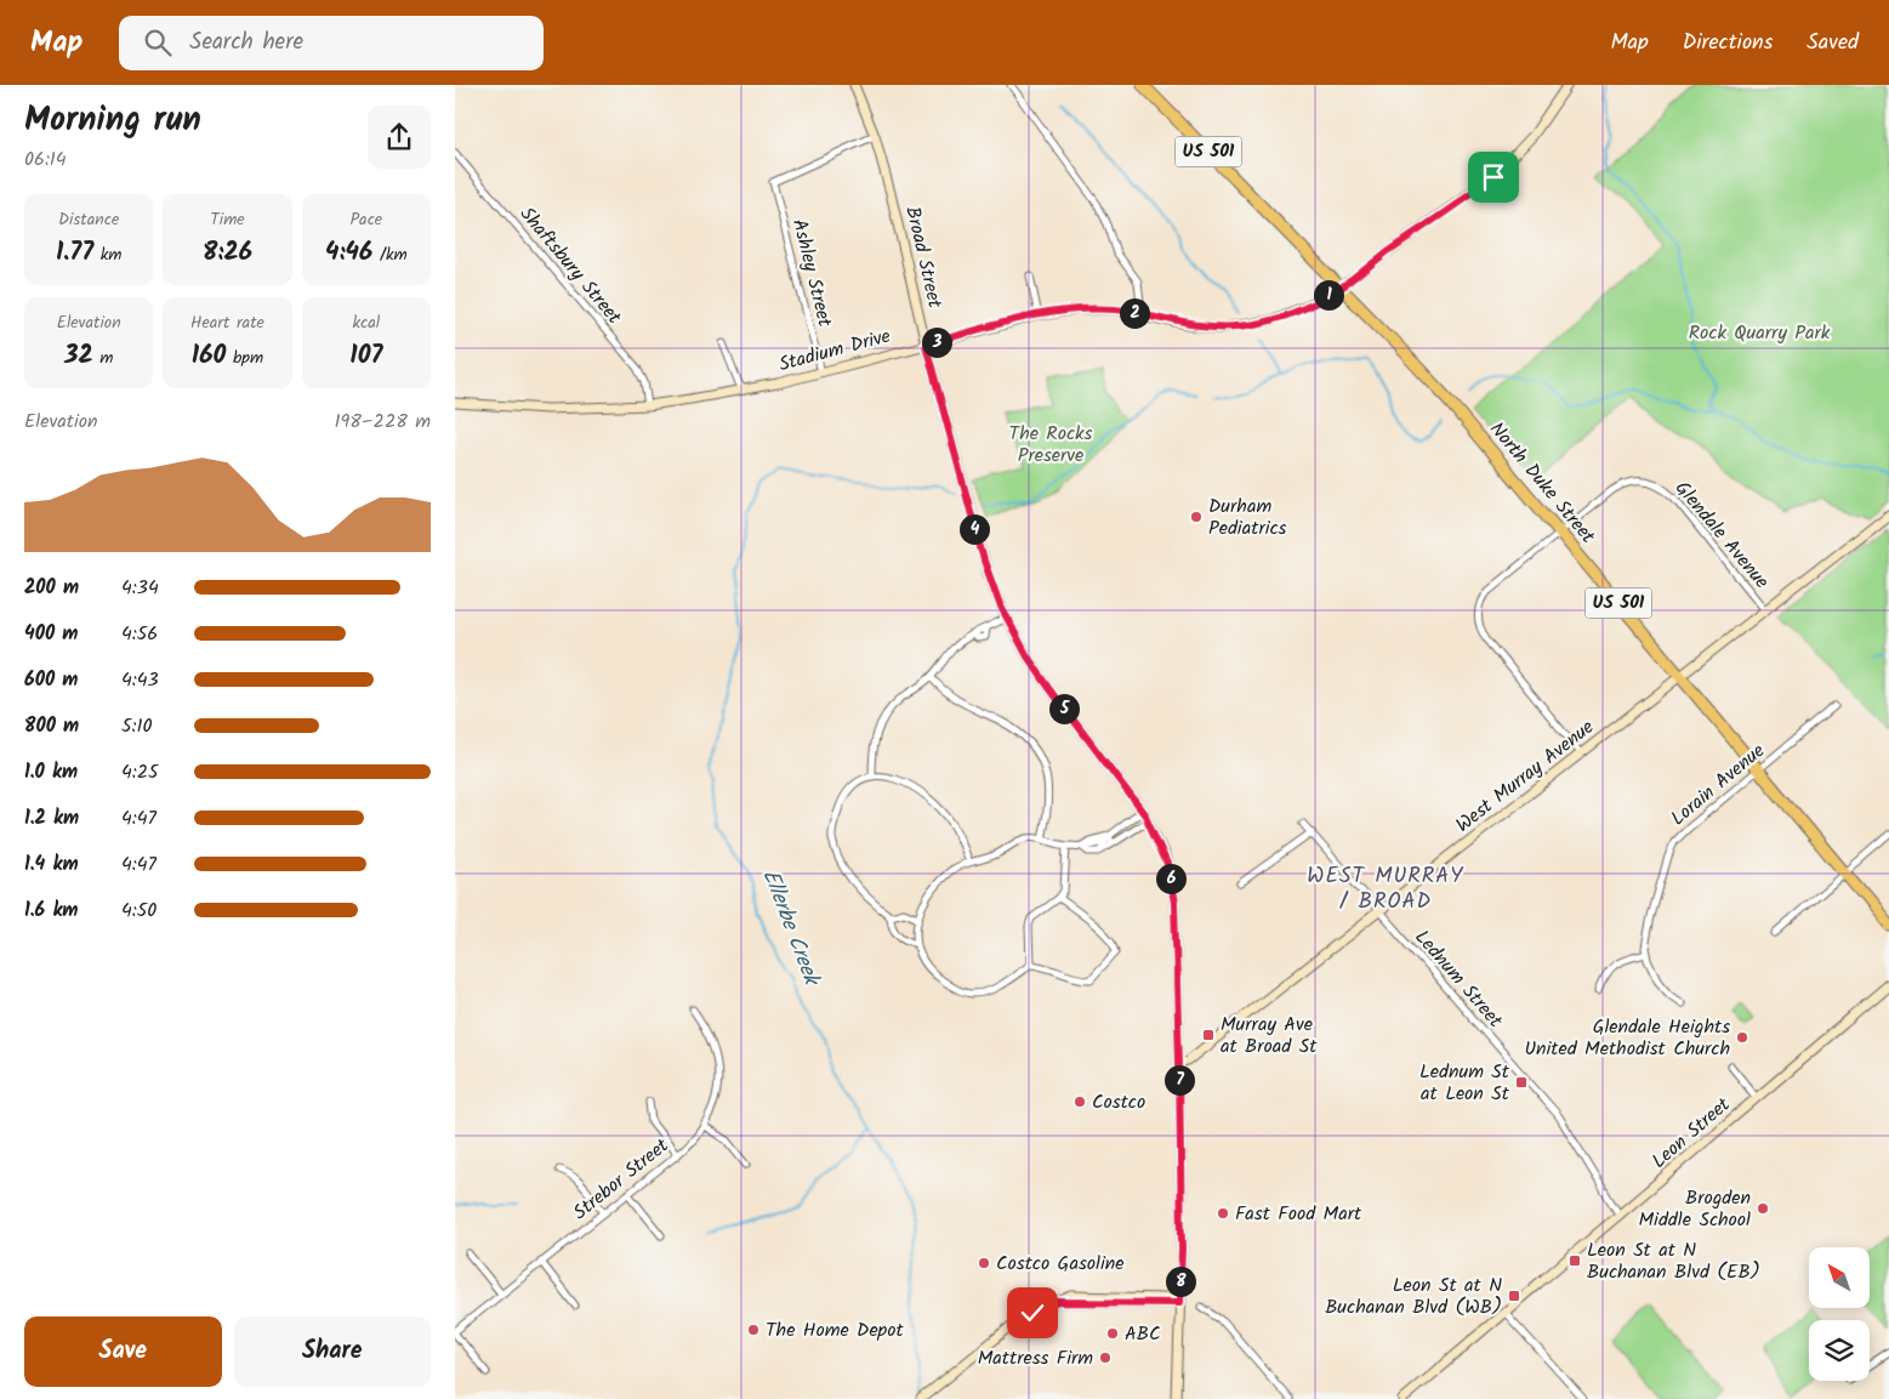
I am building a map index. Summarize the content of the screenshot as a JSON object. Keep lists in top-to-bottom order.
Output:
{
  "streets": {
    "highway": ["US 501", "North Duke Street"],
    "street": [
      "Broad Street",
      "Shaftsbury Street",
      "Ashley Street",
      "Stadium Drive",
      "Glendale Avenue",
      "West Murray Avenue",
      "Lorain Avenue",
      "Lednum Street",
      "Leon Street",
      "Strebor Street"
    ]
  },
  "crossings": [
    ["Broad Street", "Ashley Street"],
    ["Broad Street", "Stadium Drive"],
    ["Broad Street", "West Murray Avenue"],
    ["Shaftsbury Street", "Stadium Drive"],
    ["Ashley Street", "Stadium Drive"],
    ["Stadium Drive", "North Duke Street"],
    ["North Duke Street", "Glendale Avenue"],
    ["North Duke Street", "West Murray Avenue"],
    ["North Duke Street", "Lorain Avenue"],
    ["Glendale Avenue", "West Murray Avenue"],
    ["West Murray Avenue", "Lednum Street"],
    ["Lednum Street", "Leon Street"]
  ],
  "districts": ["WEST MURRAY / BROAD"],
  "water": ["Ellerbe Creek"],
  "parks": ["Rock Quarry Park", "The Rocks Preserve"],
  "places": {
    "other": [
      "Durham Pediatrics",
      "Glendale Heights United Methodist Church",
      "Costco",
      "Brogden Middle School",
      "Fast Food Mart",
      "Costco Gasoline",
      "The Home Depot",
      "ABC",
      "Mattress Firm"
    ],
    "transit": [
      "Murray Ave at Broad St",
      "Lednum St at Leon St",
      "Leon St at N Buchanan Blvd (EB)",
      "Leon St at N Buchanan Blvd (WB)"
    ]
  },
  "north": "top left",
  "page": {
    "header": "Map",
    "search": "Search here",
    "nav": ["Map", "Directions", "Saved"],
    "heading": ["Morning run", "06:14"],
    "stats": [
      ["Distance", "1.77 km"],
      ["Time", "8:26"],
      ["Pace", "4:46 /km"],
      ["Elevation", "32 m"],
      ["Heart rate", "160 bpm"],
      ["kcal", "107"]
    ],
    "pins": [
      "1",
      "2",
      "3",
      "4",
      "5",
      "6",
      "7",
      "8"
    ],
    "chart": ["Elevation", "198–228 m"],
    "list": [
      {
        "name": "200 m",
        "note": "4:34"
      },
      {
        "name": "400 m",
        "note": "4:56"
      },
      {
        "name": "600 m",
        "note": "4:43"
      },
      {
        "name": "800 m",
        "note": "5:10"
      },
      {
        "name": "1.0 km",
        "note": "4:25"
      },
      {
        "name": "1.2 km",
        "note": "4:47"
      },
      {
        "name": "1.4 km",
        "note": "4:47"
      },
      {
        "name": "1.6 km",
        "note": "4:50"
      }
    ],
    "buttons": ["Save", "Share"]
  }
}
